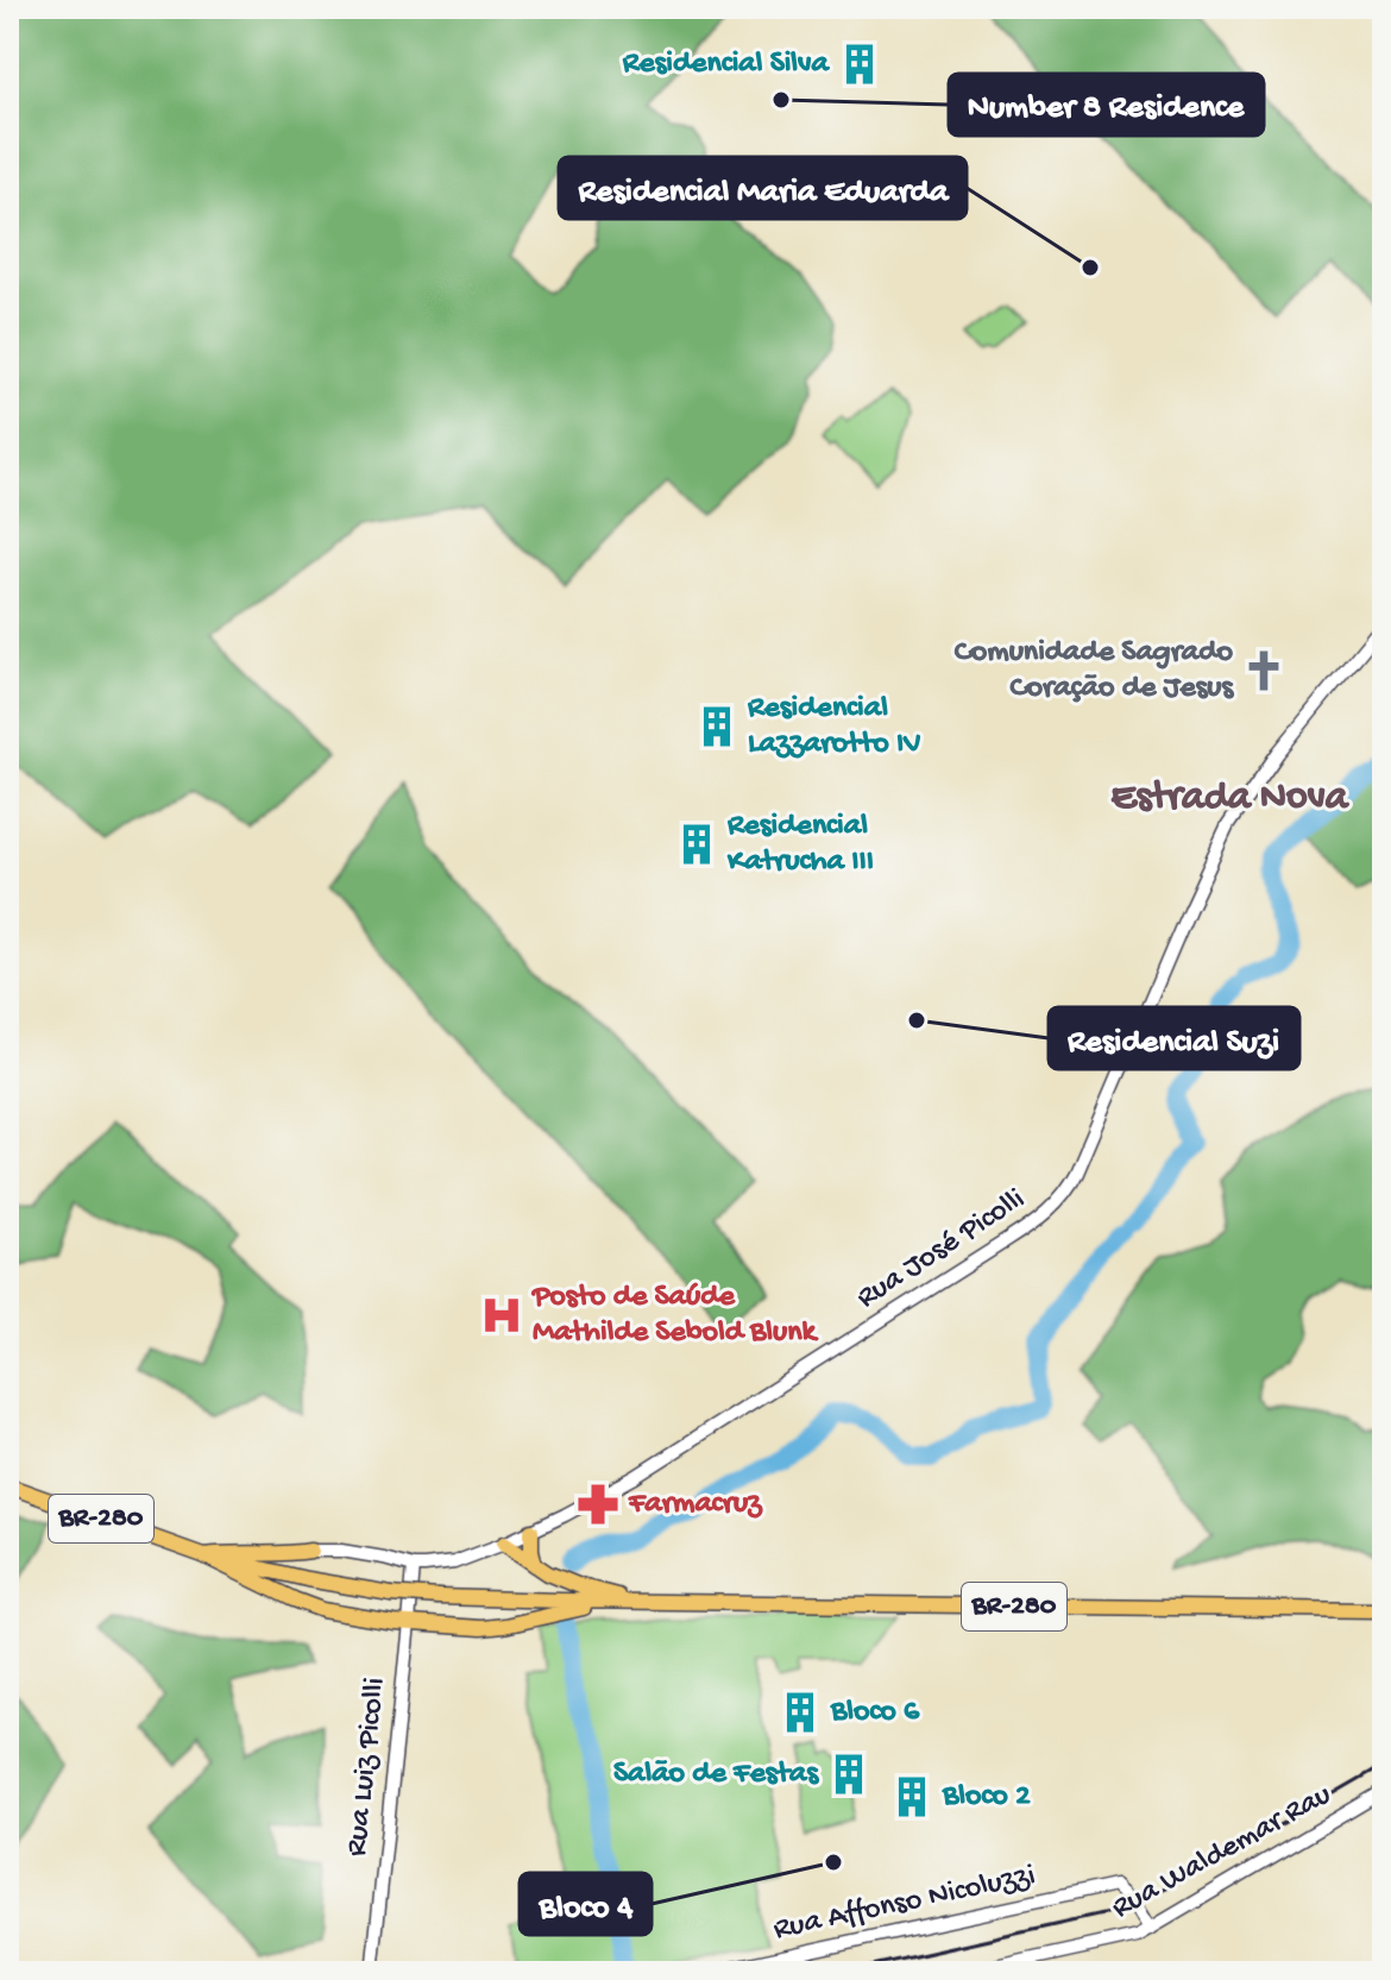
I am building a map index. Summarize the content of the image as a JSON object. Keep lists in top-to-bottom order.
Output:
{
  "streets": {
    "highway": ["BR-280"],
    "street": [
      "Rua José Picolli",
      "Rua Luiz Picolli",
      "Rua Waldemar Rau",
      "Rua Affonso Nicoluzzi"
    ]
  },
  "crossings": [
    ["Rua José Picolli", "Rua Luiz Picolli"],
    ["Rua Waldemar Rau", "Rua Affonso Nicoluzzi"]
  ],
  "districts": ["Estrada Nova"],
  "places": {
    "building": [
      "Residencial Silva",
      "Residencial Lazzarotto IV",
      "Residencial Katrucha III",
      "Bloco 6",
      "Salão de Festas",
      "Bloco 2"
    ],
    "other": [
      "Number 8 Residence",
      "Residencial Maria Eduarda",
      "Residencial Suzi",
      "Bloco 4"
    ],
    "church": ["Comunidade Sagrado Coração de Jesus"],
    "hospital": ["Posto de Saúde Mathilde Sebold Blunk"],
    "pharmacy": ["Farmacruz"]
  }
}
